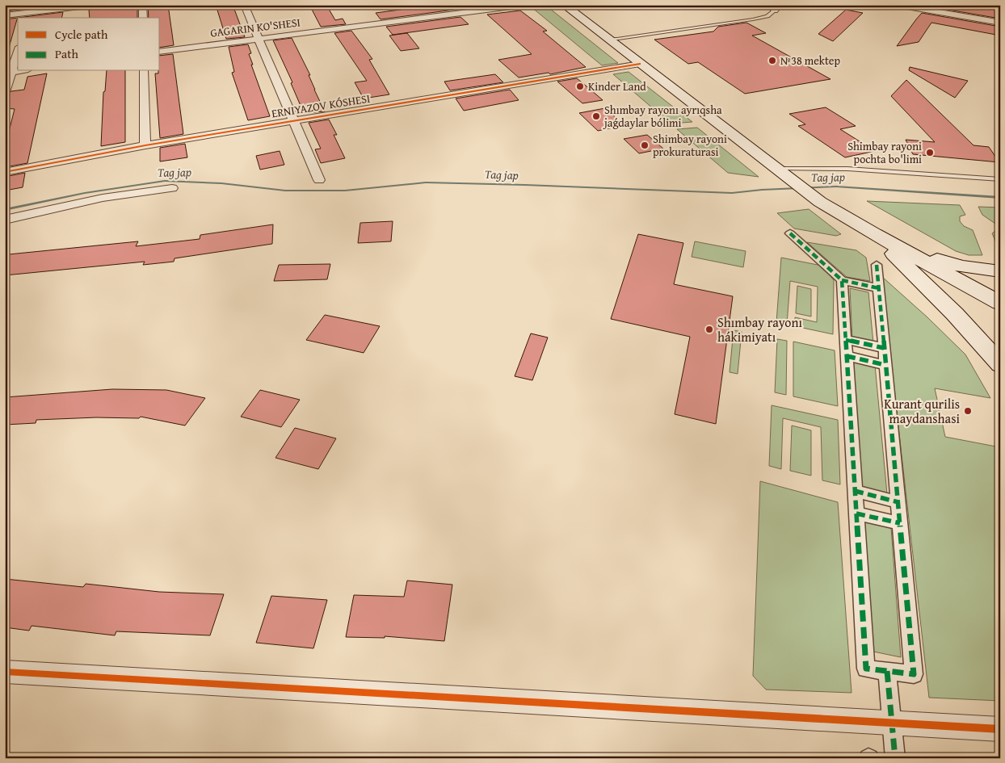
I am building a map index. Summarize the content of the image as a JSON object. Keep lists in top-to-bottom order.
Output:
{
  "streets": {
    "street": ["GAGARIN KO'SHESI", "ERNIYAZOV KÓSHESI"]
  },
  "water": ["Tag jap"],
  "places": [
    "№38 mektep",
    "Kinder Land",
    "Shımbay rayonı ayrıqsha jaǵdaylar bólimi",
    "Shimbay rayoni prokuraturasi",
    "Shimbay rayoni pochta bo'limi",
    "Shımbay rayonı hákimiyatı",
    "Kurant qurilis maydanshasi"
  ],
  "legend": ["Cycle path", "Path"]
}
